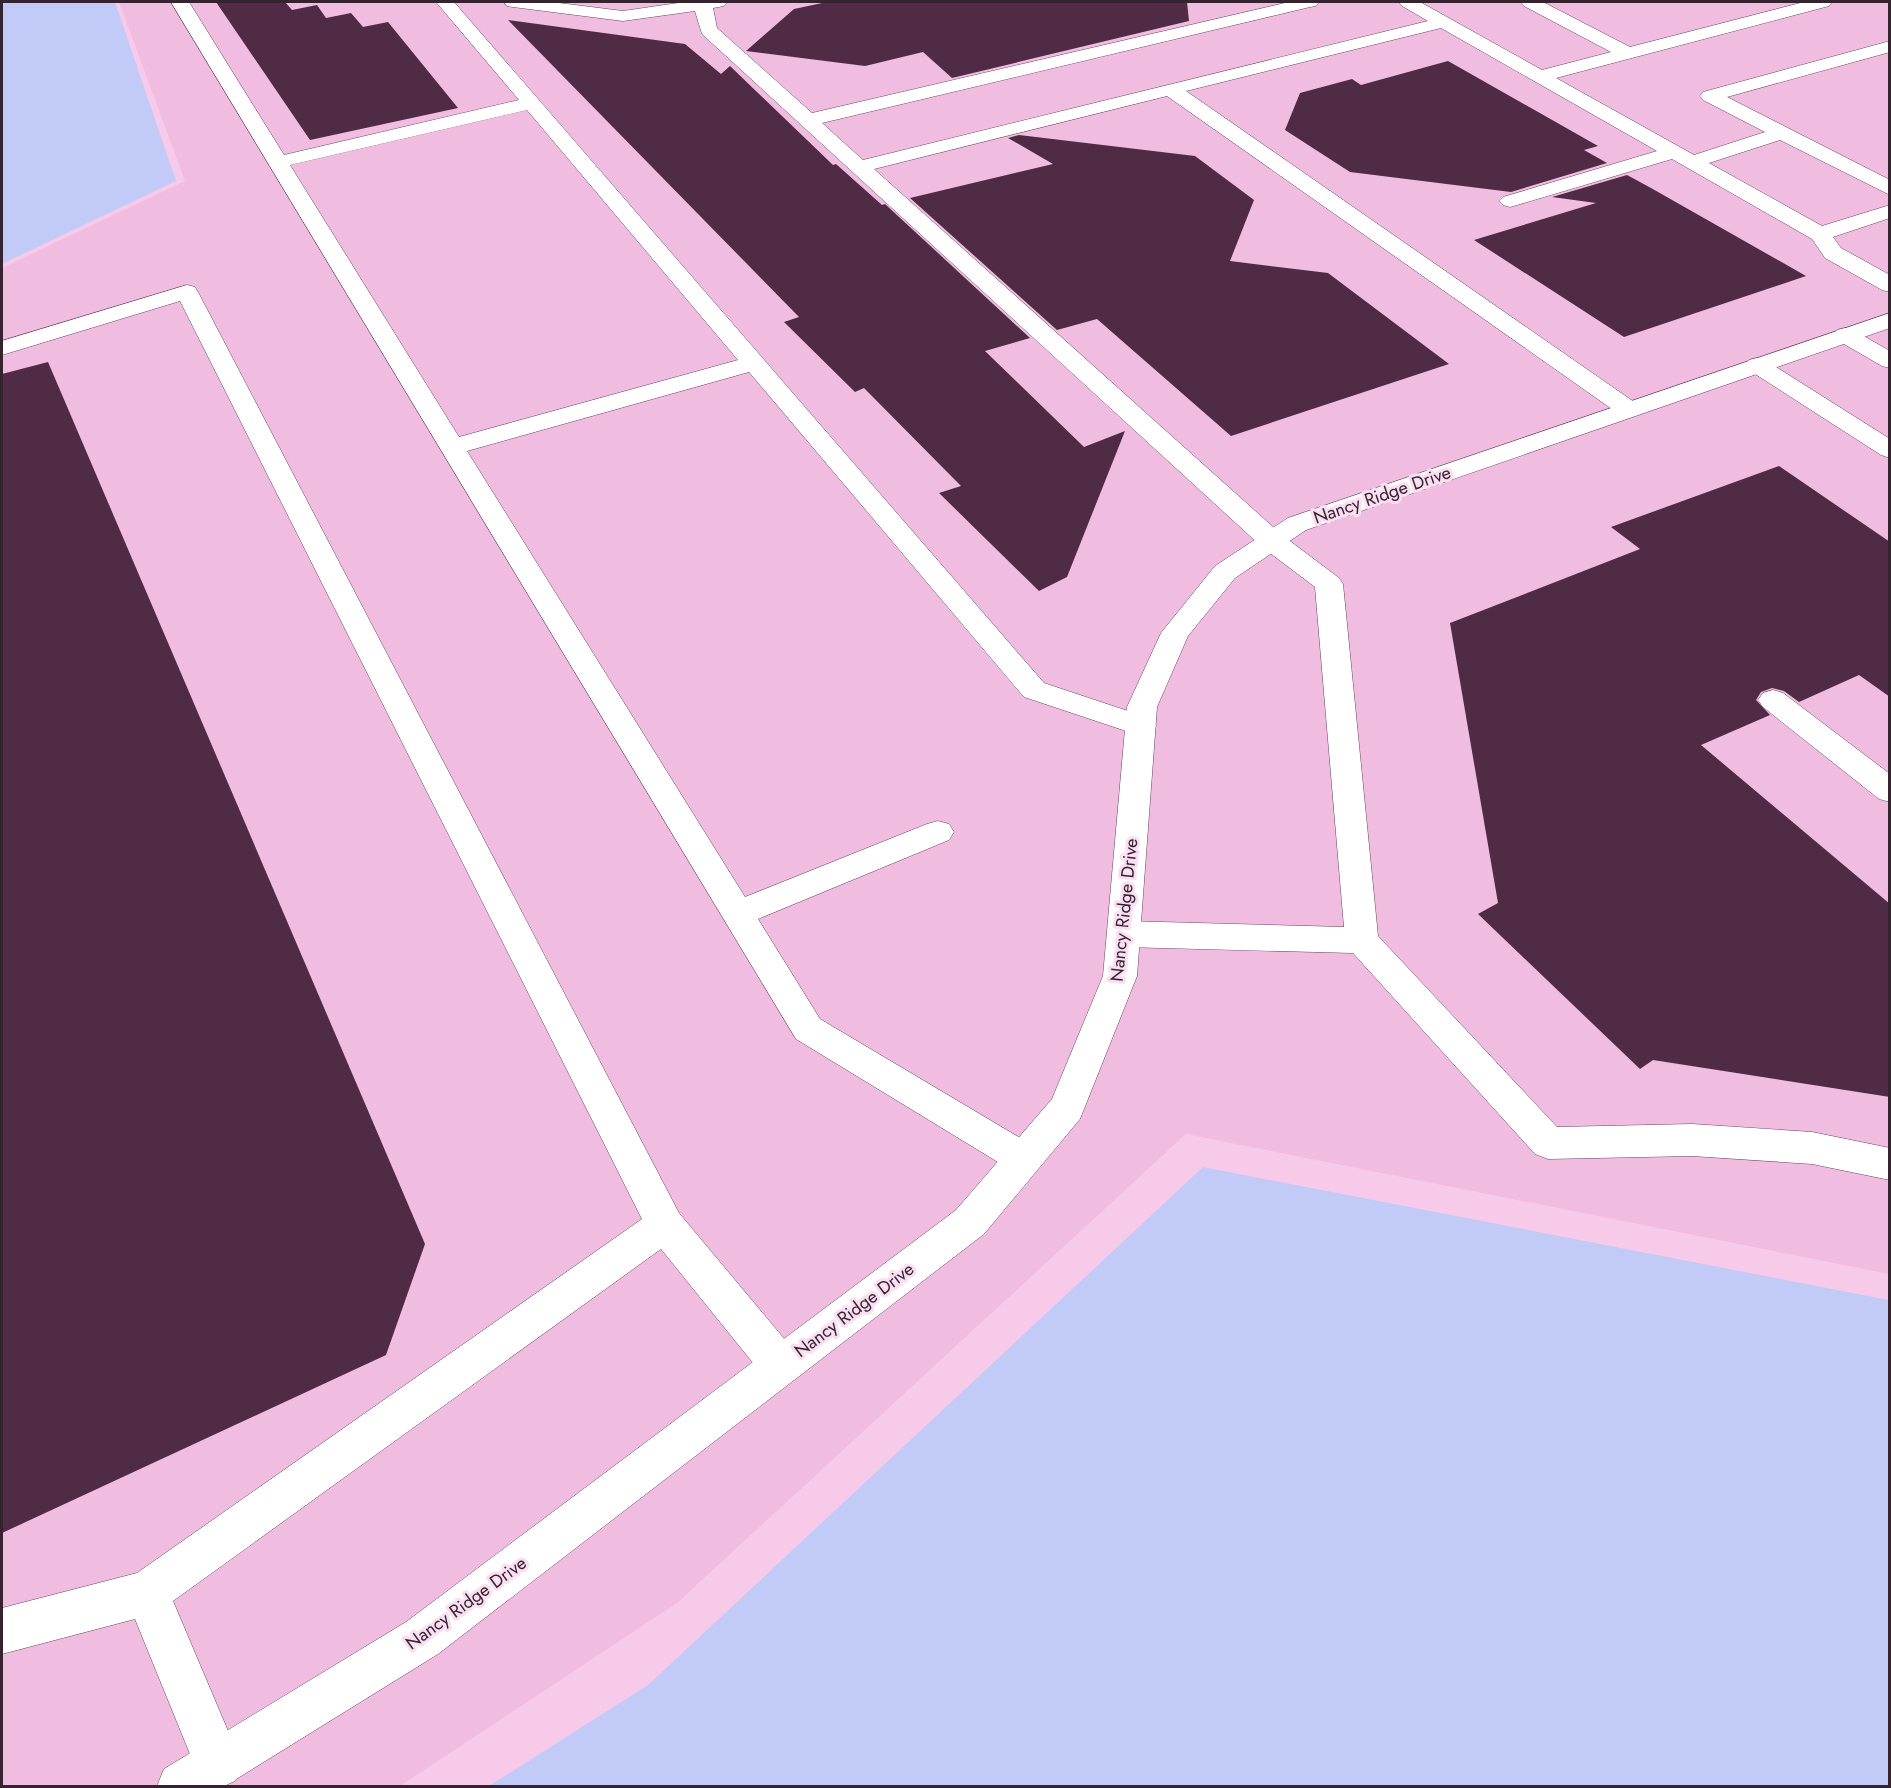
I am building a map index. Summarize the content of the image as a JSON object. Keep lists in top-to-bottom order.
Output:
{
  "streets": {
    "street": ["Nancy Ridge Drive"]
  }
}
